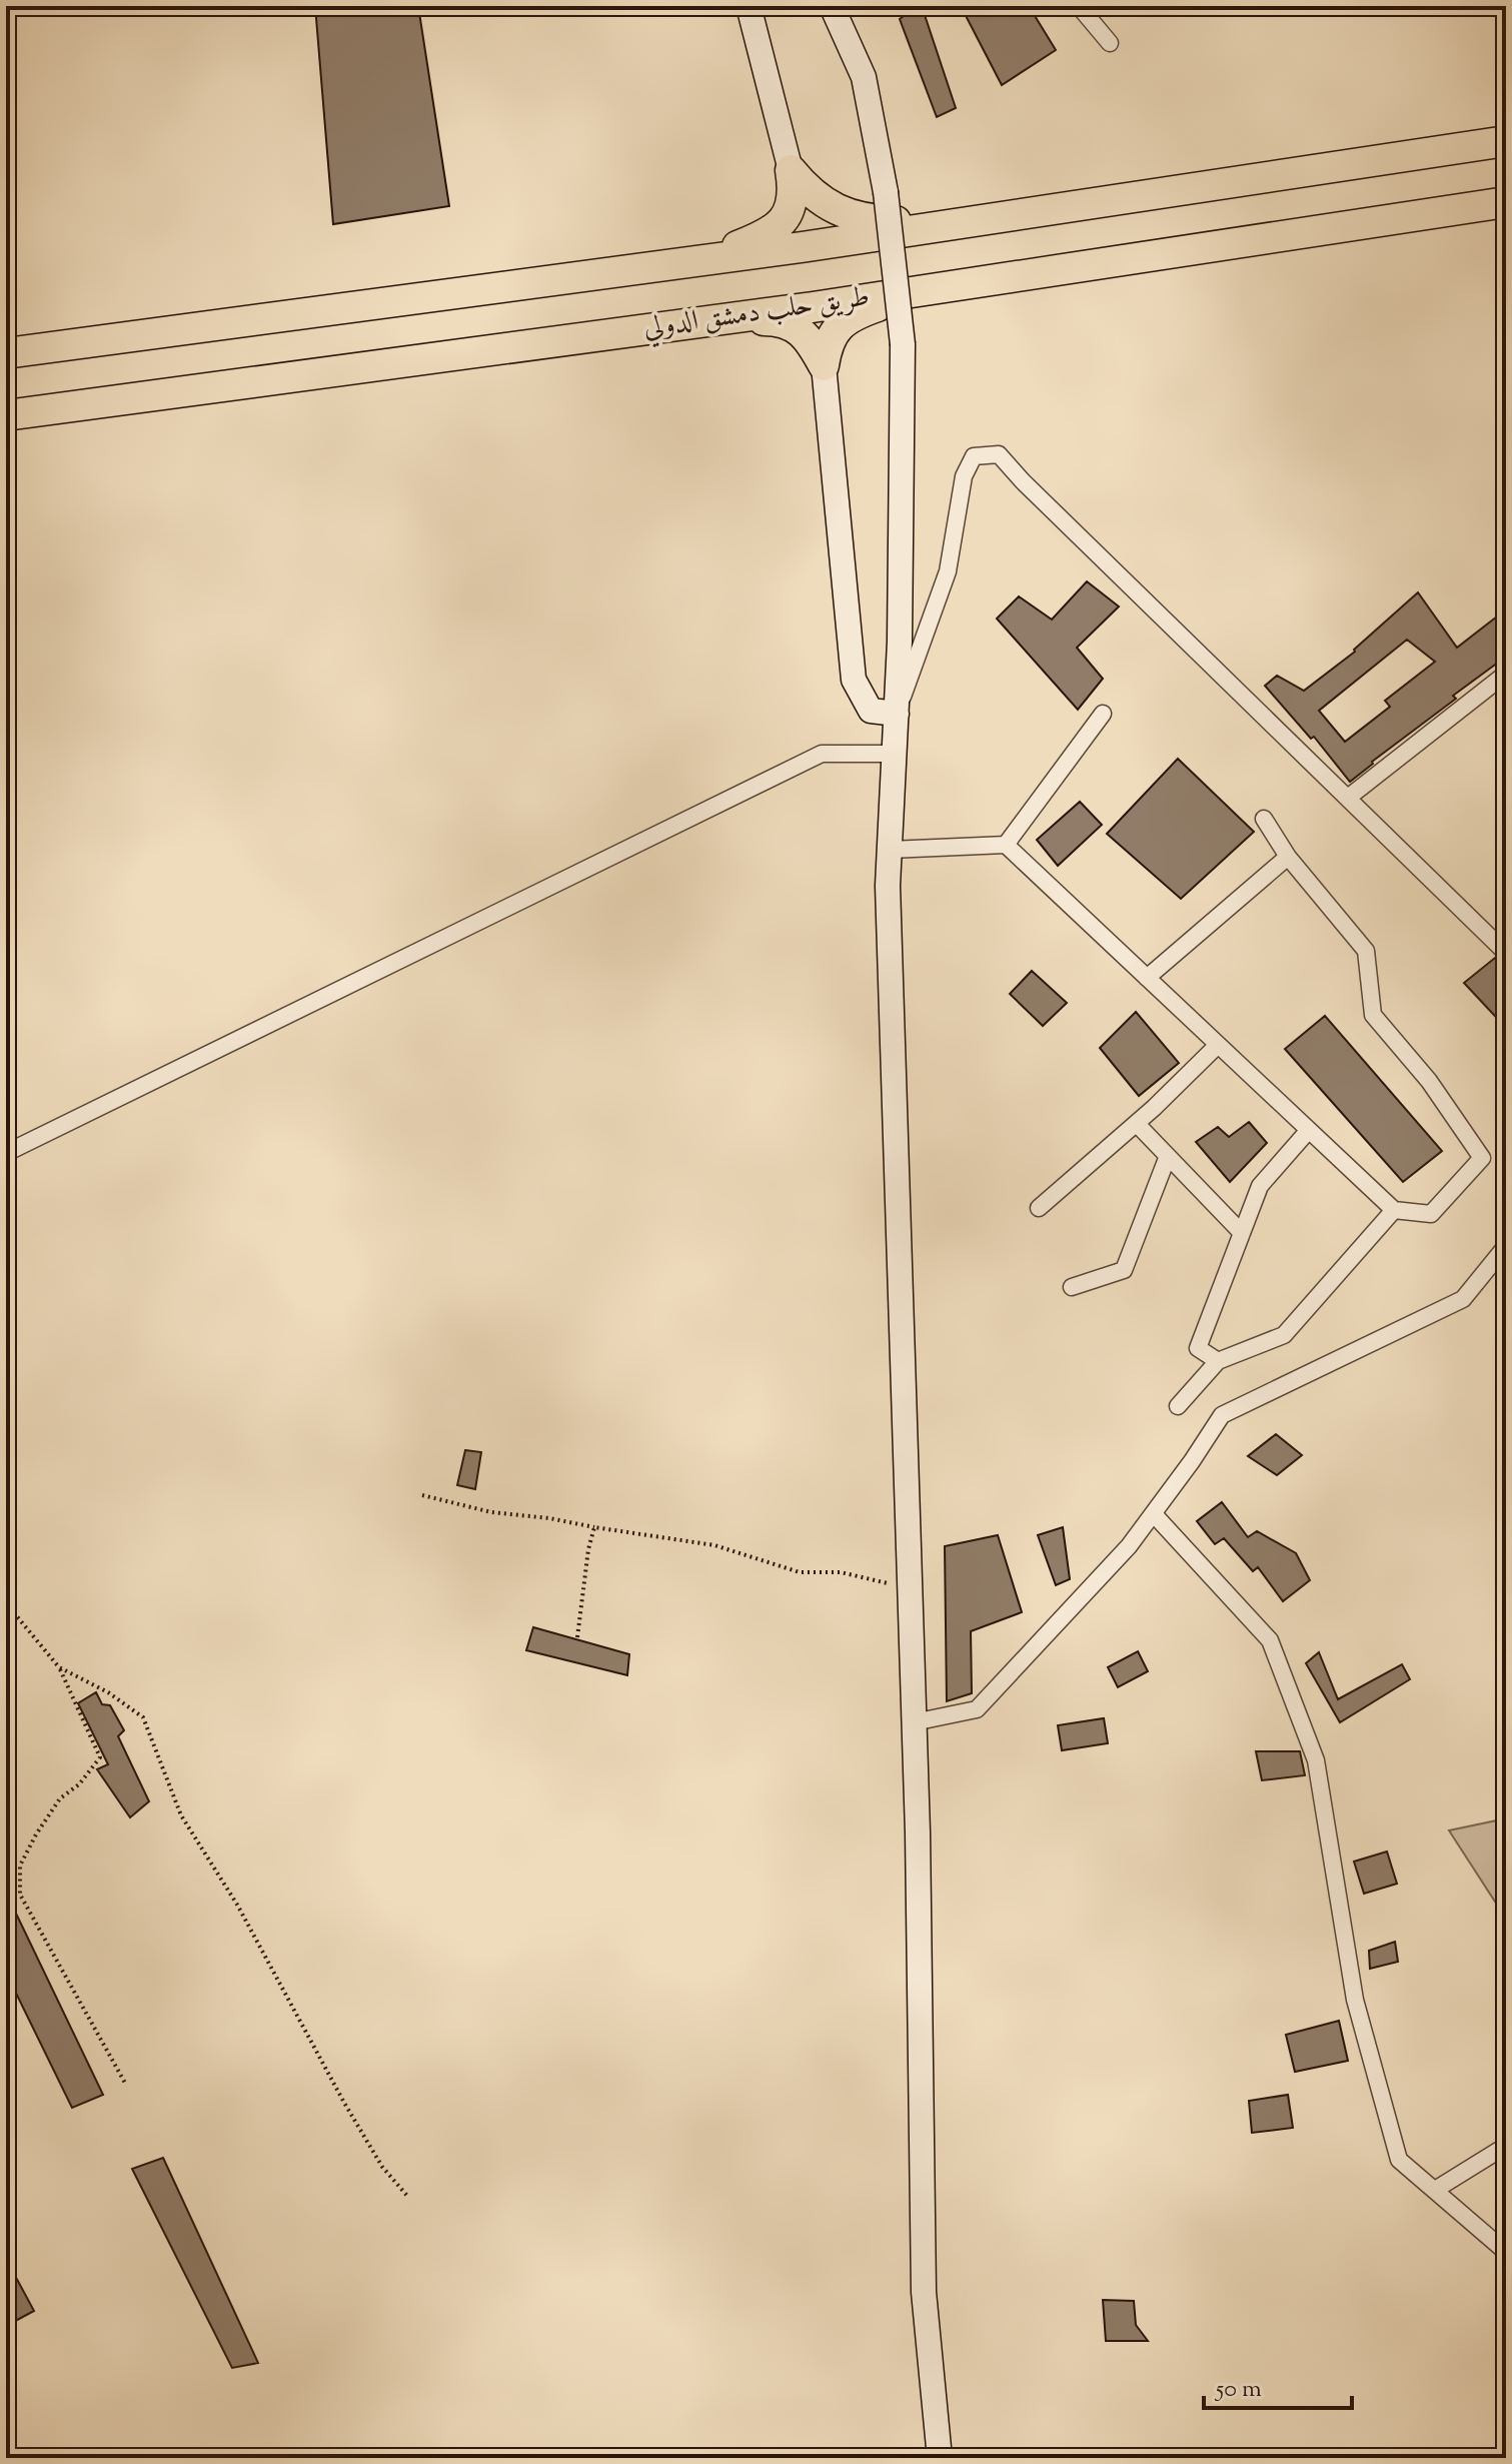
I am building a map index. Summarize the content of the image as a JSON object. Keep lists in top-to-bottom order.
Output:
{
  "streets": {
    "highway": ["طريق حلب دمشق الدولي"]
  },
  "scale_bar": "50 m"
}
